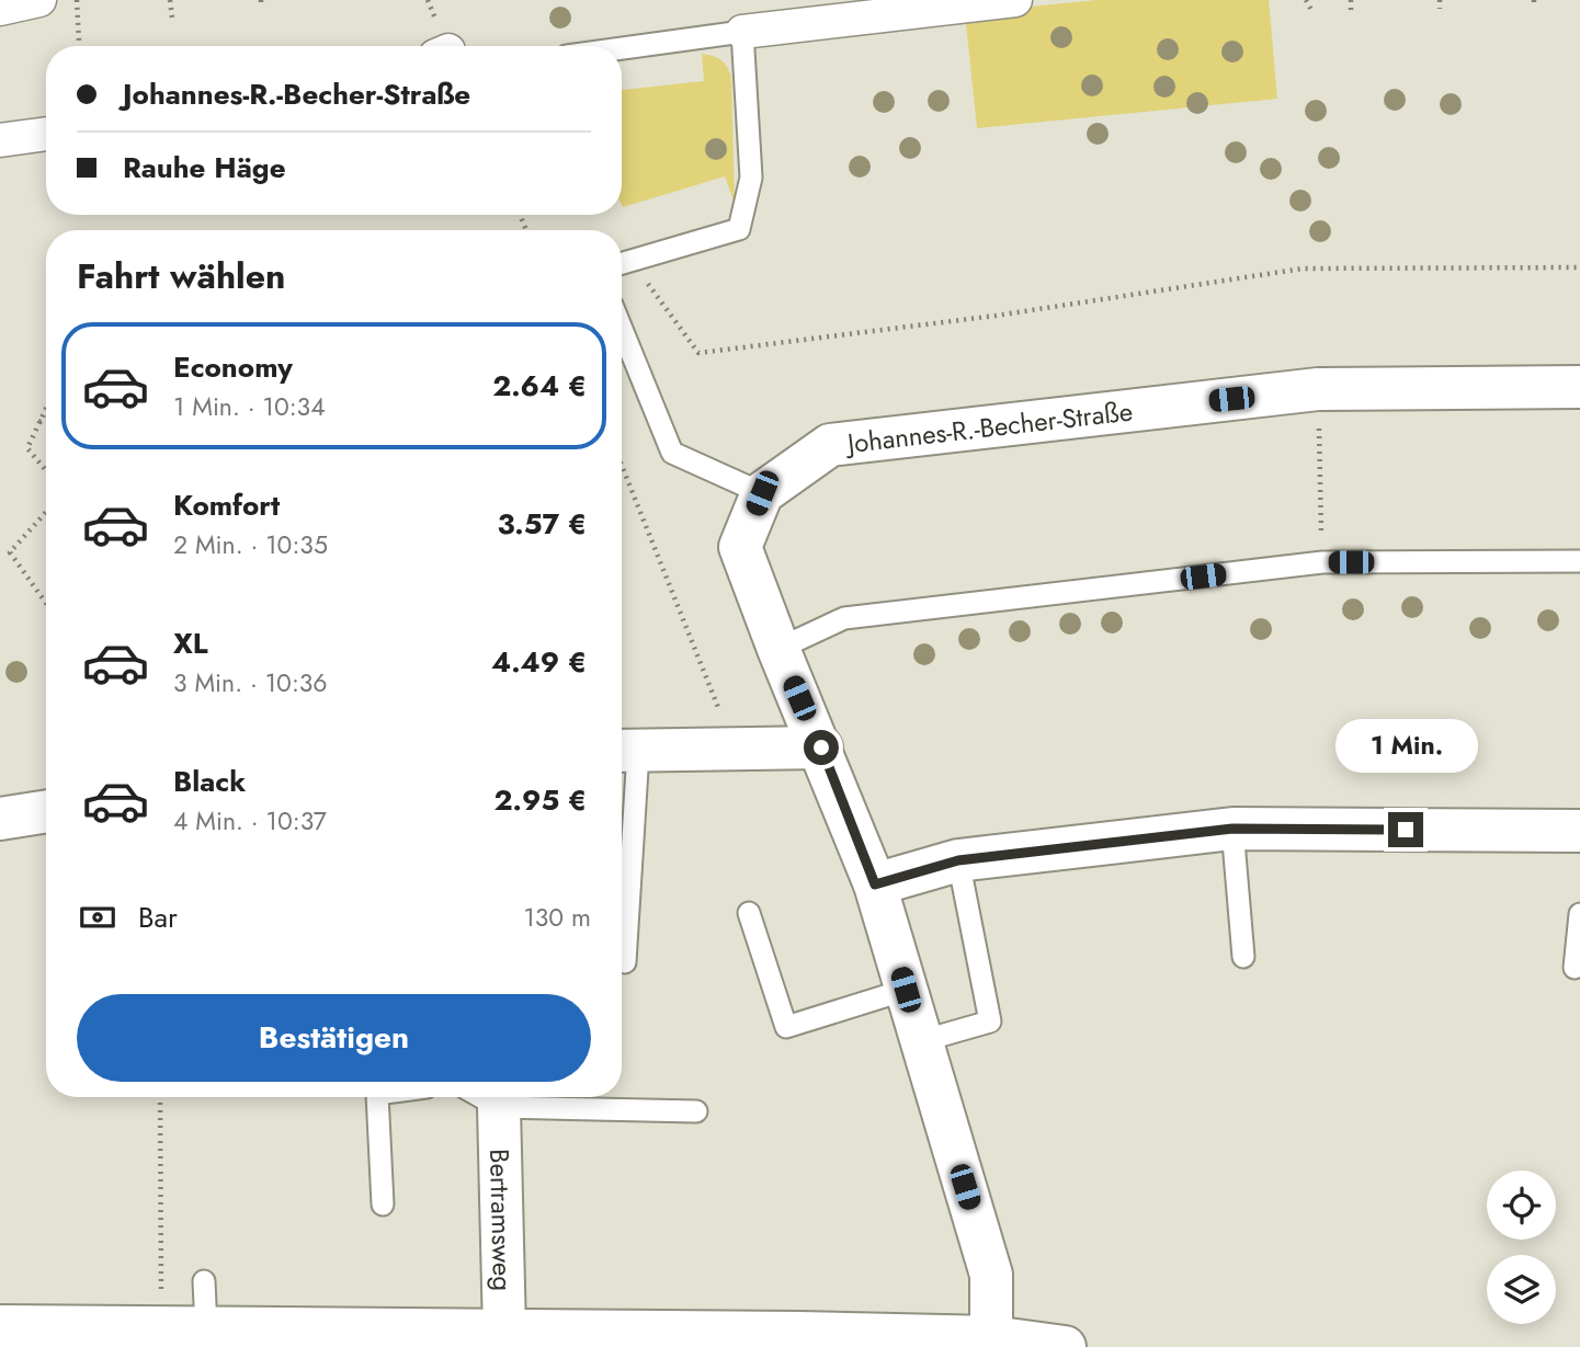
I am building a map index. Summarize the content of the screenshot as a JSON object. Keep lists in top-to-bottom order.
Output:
{
  "streets": {
    "street": ["Johannes-R.-Becher-Straße", "Bertramsweg"]
  },
  "page": {
    "banner": ["Johannes-R.-Becher-Straße", "Rauhe Häge"],
    "heading": "Fahrt wählen",
    "list": [
      {
        "name": "Economy",
        "note": "1 Min. · 10:34",
        "value": "2.64 €"
      },
      {
        "name": "Komfort",
        "note": "2 Min. · 10:35",
        "value": "3.57 €"
      },
      {
        "name": "XL",
        "note": "3 Min. · 10:36",
        "value": "4.49 €"
      },
      {
        "name": "Black",
        "note": "4 Min. · 10:37",
        "value": "2.95 €"
      }
    ],
    "bubble": "1 Min.",
    "pay": ["Bar", "130 m"],
    "buttons": "Bestätigen"
  }
}
